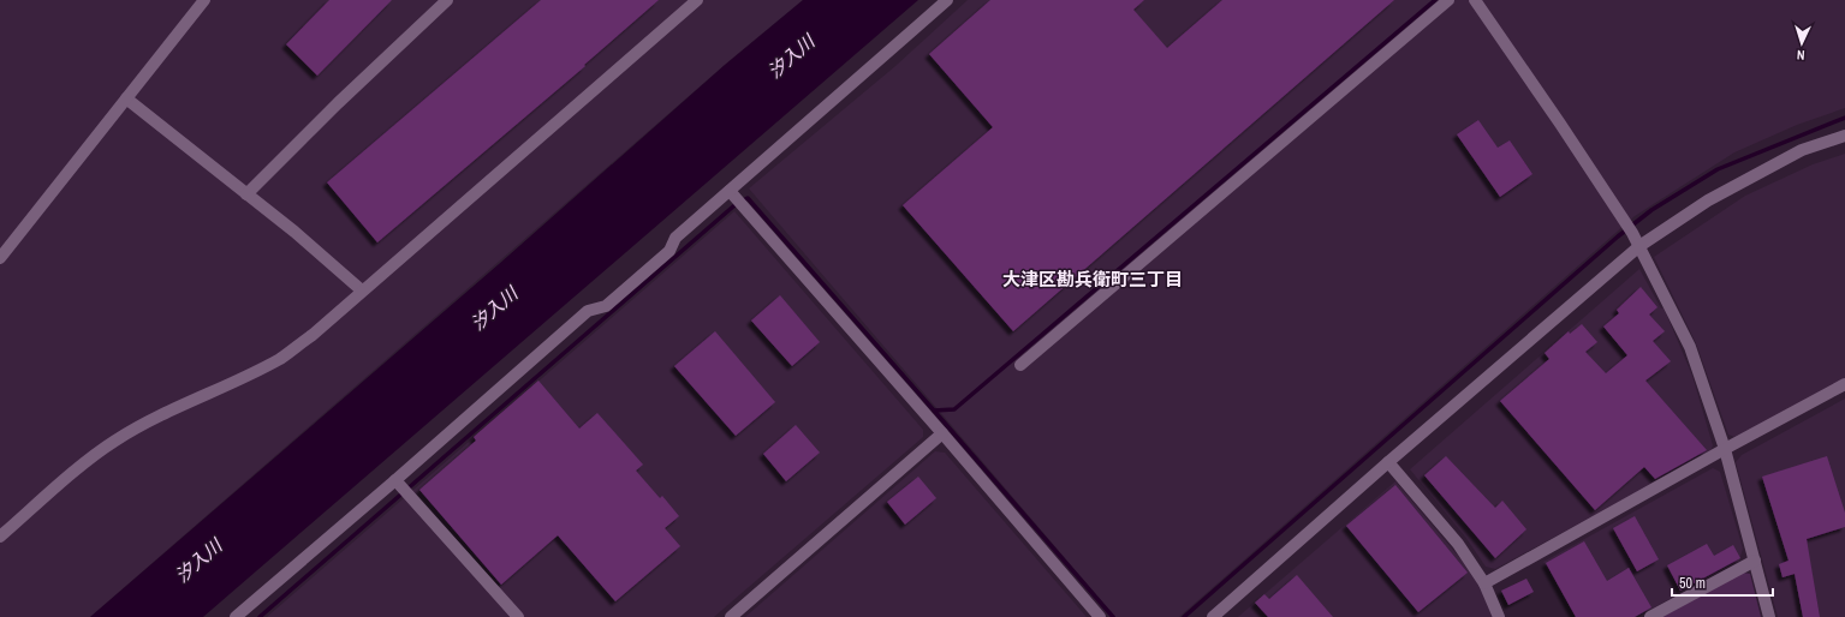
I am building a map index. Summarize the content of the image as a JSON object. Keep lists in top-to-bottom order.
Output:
{
  "districts": ["大津区勘兵衛町三丁目"],
  "water": ["汐入川"],
  "scale_bar": "50 m",
  "north": "bottom"
}
